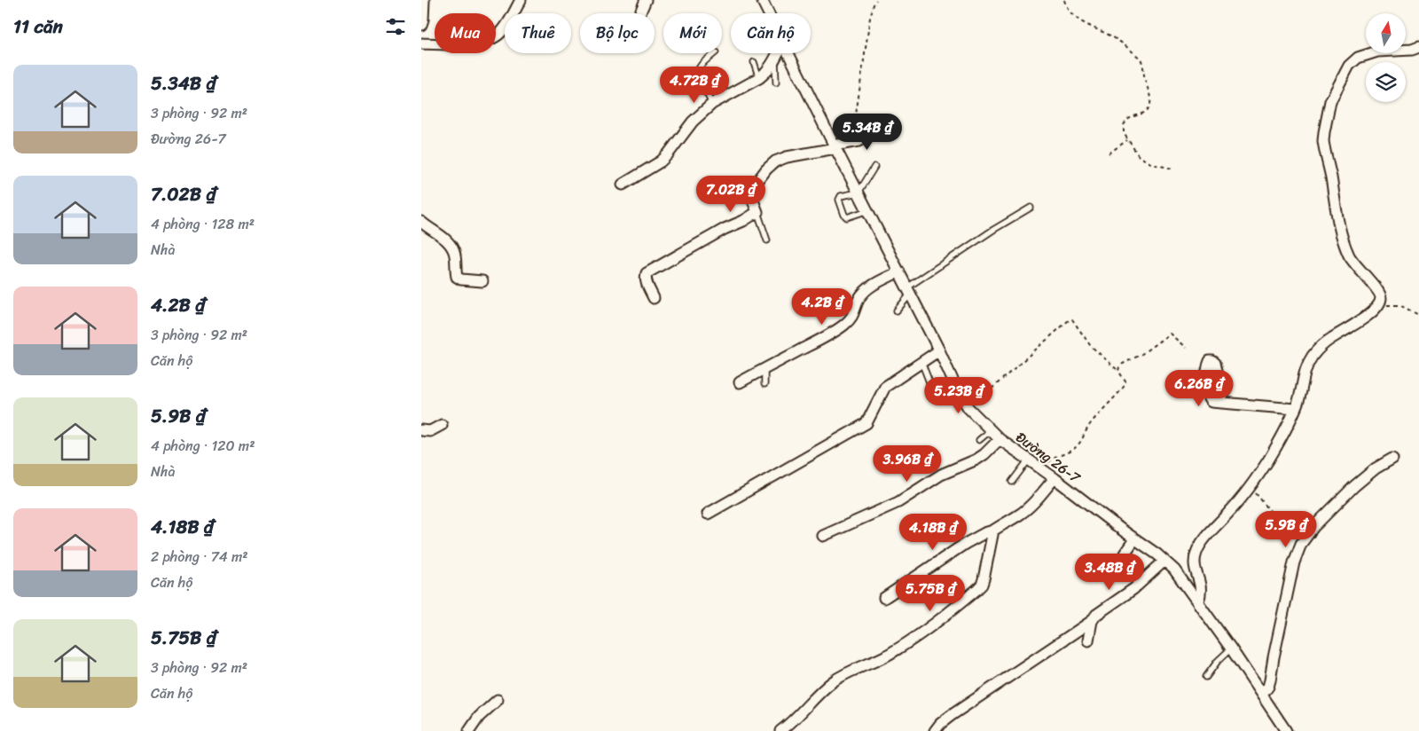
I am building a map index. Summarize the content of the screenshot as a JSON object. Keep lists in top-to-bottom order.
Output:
{
  "streets": {
    "street": ["Đường 26-7"]
  },
  "north": "top",
  "page": {
    "heading": "11 căn",
    "chip": [
      "Mua",
      "Thuê",
      "Bộ lọc",
      "Mới",
      "Căn hộ"
    ],
    "list": [
      {
        "name": "5.34B ₫",
        "note": "3 phòng · 92 m² · Đường 26-7"
      },
      {
        "name": "7.02B ₫",
        "note": "4 phòng · 128 m² · Nhà"
      },
      {
        "name": "4.2B ₫",
        "note": "3 phòng · 92 m² · Căn hộ"
      },
      {
        "name": "5.9B ₫",
        "note": "4 phòng · 120 m² · Nhà"
      },
      {
        "name": "4.18B ₫",
        "note": "2 phòng · 74 m² · Căn hộ"
      },
      {
        "name": "5.75B ₫",
        "note": "3 phòng · 92 m² · Căn hộ"
      }
    ],
    "price": [
      "4.72B ₫",
      "5.34B ₫",
      "7.02B ₫",
      "4.2B ₫",
      "6.26B ₫",
      "5.23B ₫",
      "3.96B ₫",
      "5.9B ₫",
      "4.18B ₫",
      "3.48B ₫",
      "5.75B ₫"
    ]
  }
}
